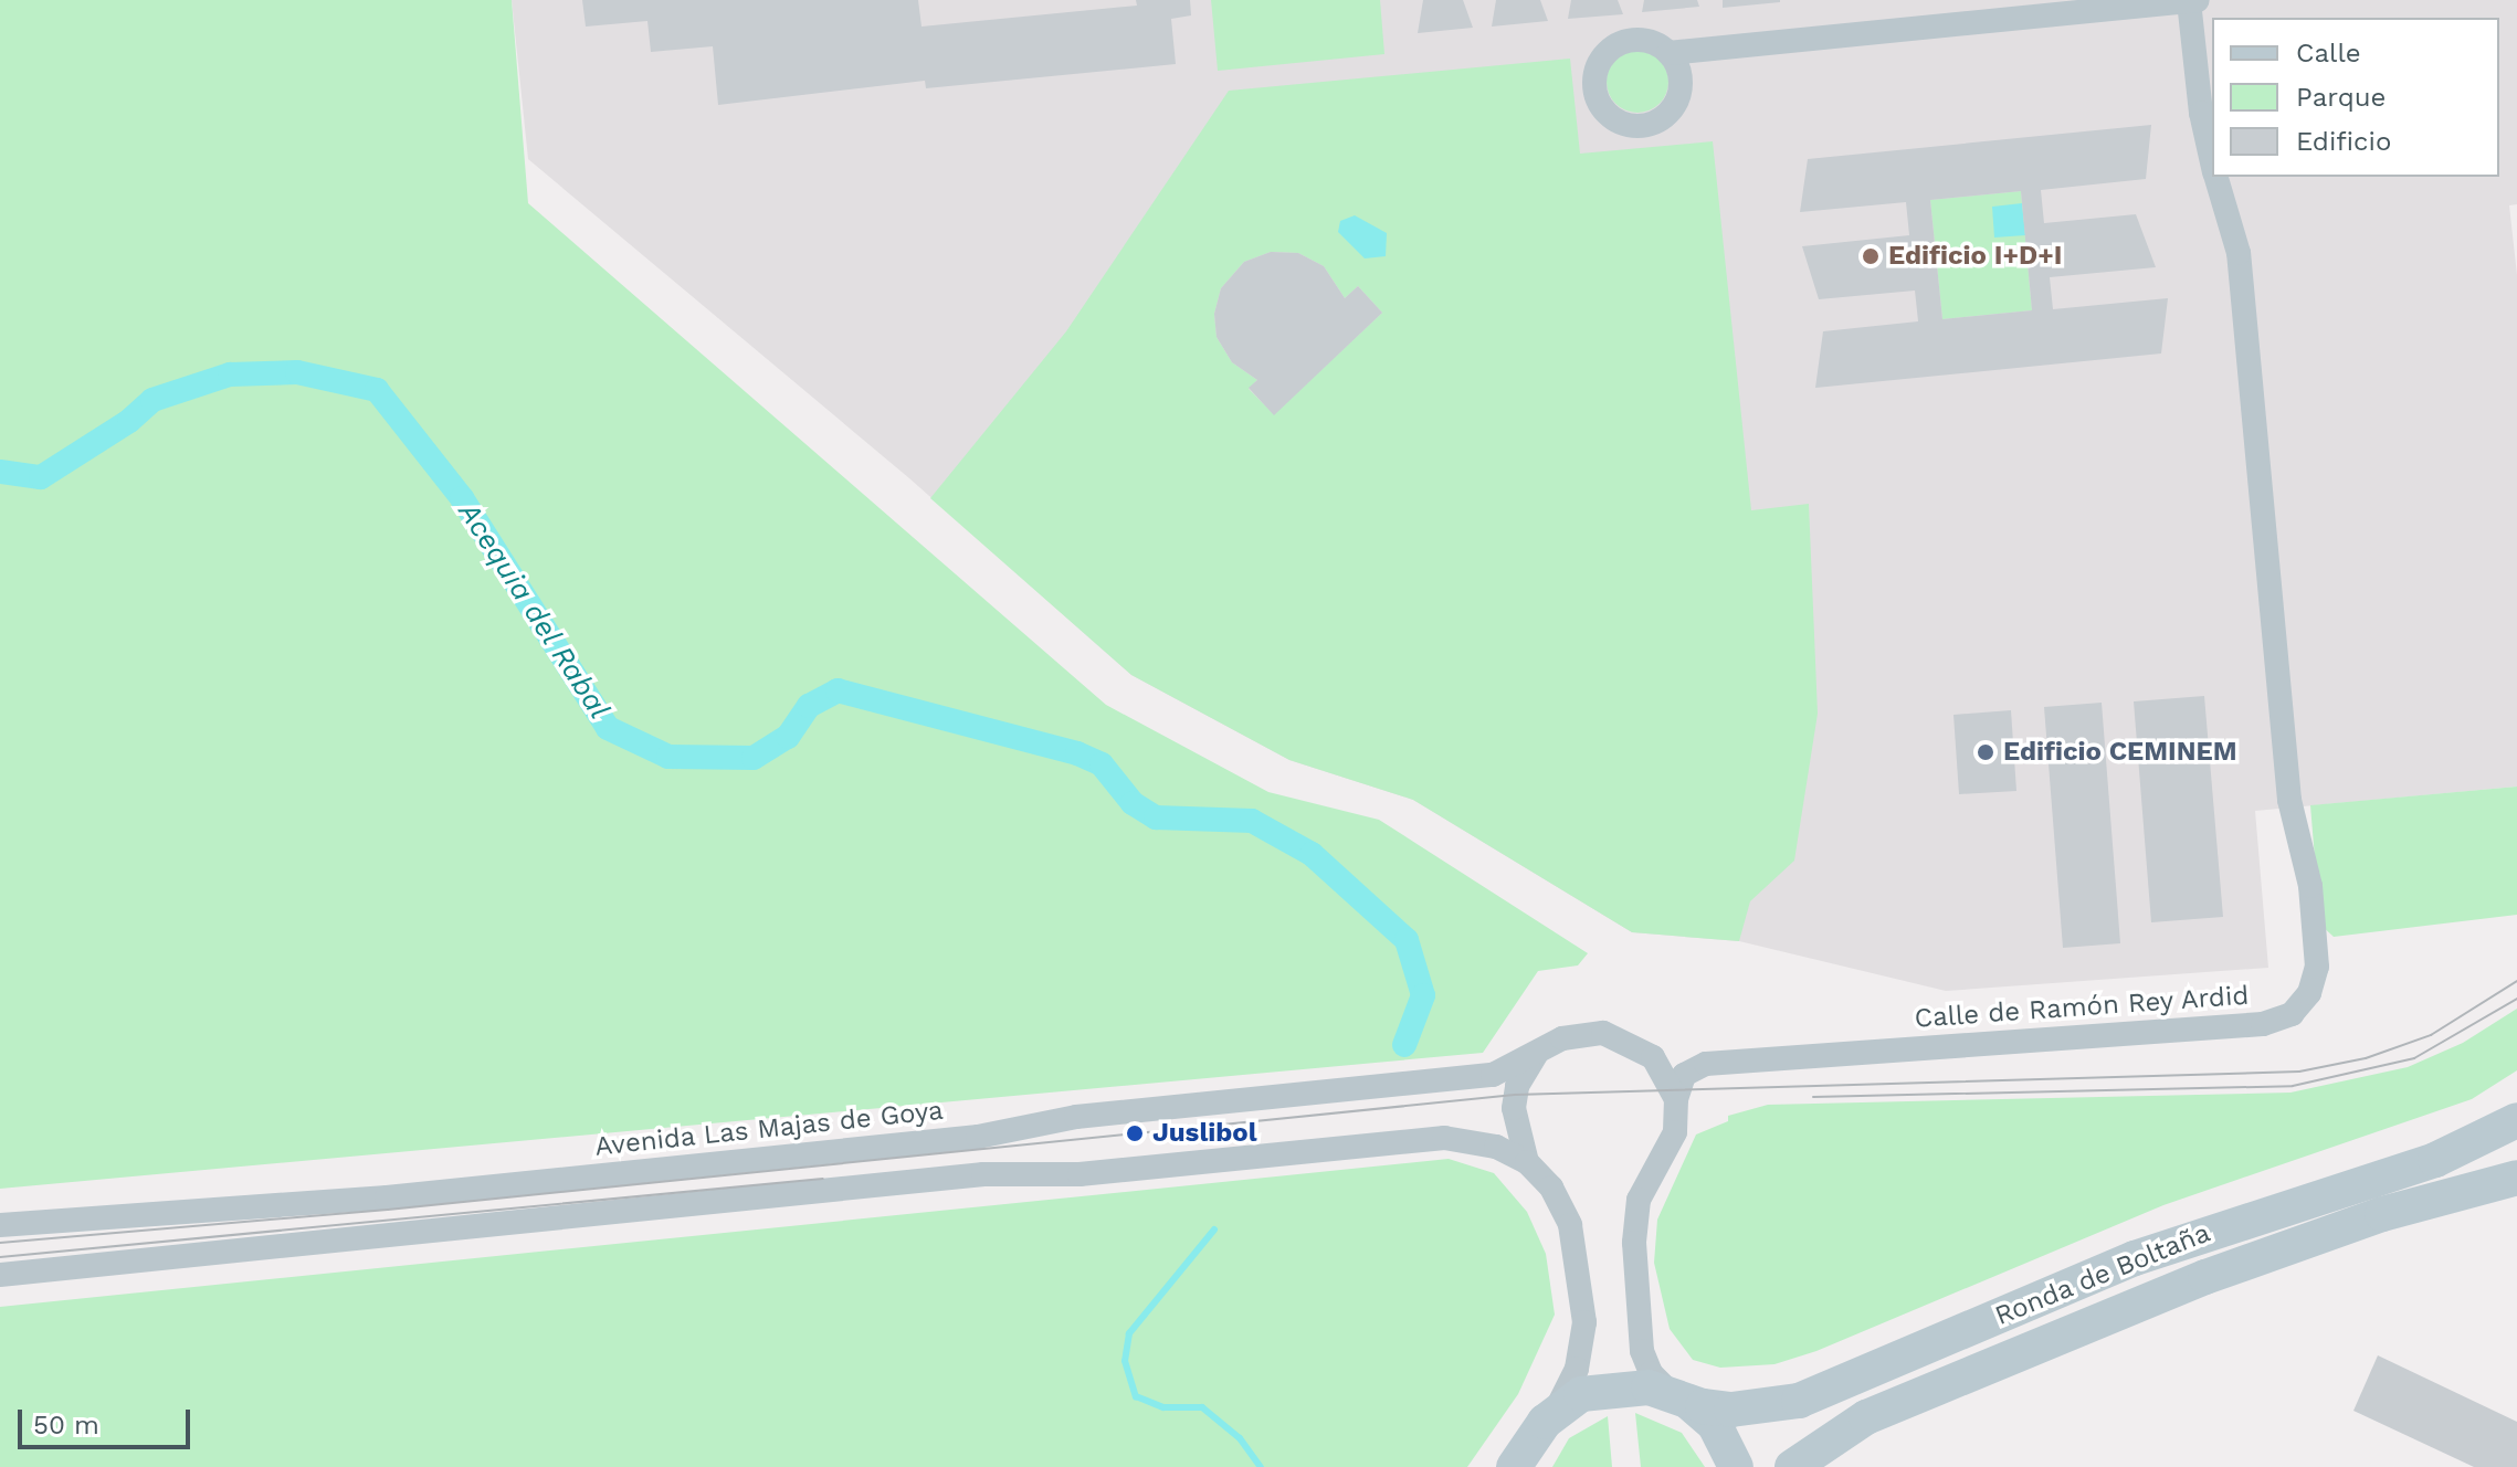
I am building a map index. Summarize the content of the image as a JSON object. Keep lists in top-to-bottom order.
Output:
{
  "streets": {
    "main road": ["Ronda de Boltaña"],
    "street": ["Calle de Ramón Rey Ardid", "Avenida Las Majas de Goya"]
  },
  "crossings": [
    ["Calle de Ramón Rey Ardid", "Avenida Las Majas de Goya"]
  ],
  "water": ["Acequia del Rabal"],
  "places": ["Edificio I+D+I", "Edificio CEMINEM", "Juslibol"],
  "legend": ["Calle", "Parque", "Edificio"],
  "scale_bar": "50 m"
}
